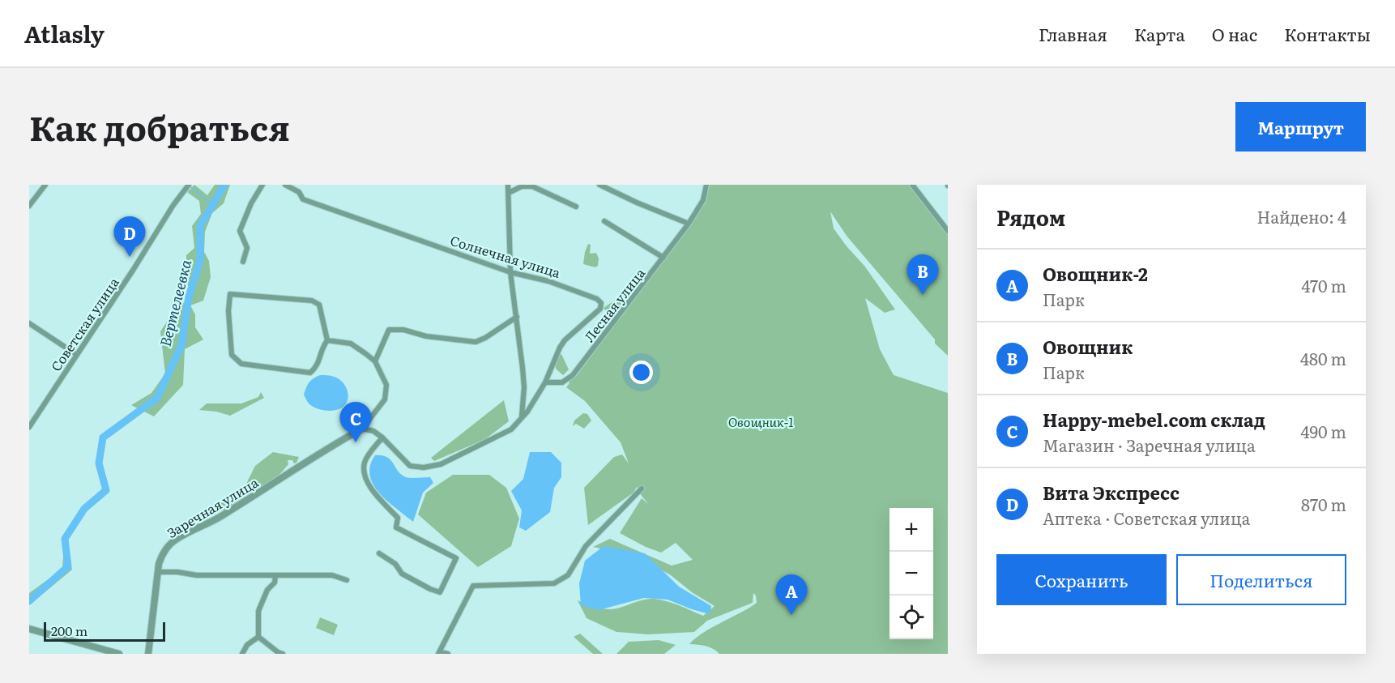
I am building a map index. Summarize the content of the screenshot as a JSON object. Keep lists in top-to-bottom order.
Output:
{
  "streets": {
    "street": [
      "Солнечная улица",
      "Лесная улица",
      "Советская улица",
      "Заречная улица"
    ]
  },
  "crossings": [
    ["Солнечная улица", "Лесная улица"]
  ],
  "water": ["Вертелеевка"],
  "parks": ["Овощник-1"],
  "scale_bar": "200 m",
  "page": {
    "header": "Atlasly",
    "nav": [
      "Главная",
      "Карта",
      "О нас",
      "Контакты"
    ],
    "title": "Как добраться",
    "buttons": [
      "Маршрут",
      ["Сохранить", "Поделиться"]
    ],
    "heading": ["Рядом", "Найдено: 4"],
    "pins": [
      "D",
      "B",
      "C",
      "A"
    ],
    "list": [
      {
        "mark": "A",
        "name": "Овощник-2",
        "note": "Парк",
        "value": "470 m"
      },
      {
        "mark": "B",
        "name": "Овощник",
        "note": "Парк",
        "value": "480 m"
      },
      {
        "mark": "C",
        "name": "Happy-mebel.com склад",
        "note": "Магазин · Заречная улица",
        "value": "490 m"
      },
      {
        "mark": "D",
        "name": "Вита Экспресс",
        "note": "Аптека · Советская улица",
        "value": "870 m"
      }
    ],
    "map_buttons": ["+", "−"],
    "scale": "200 m"
  }
}
